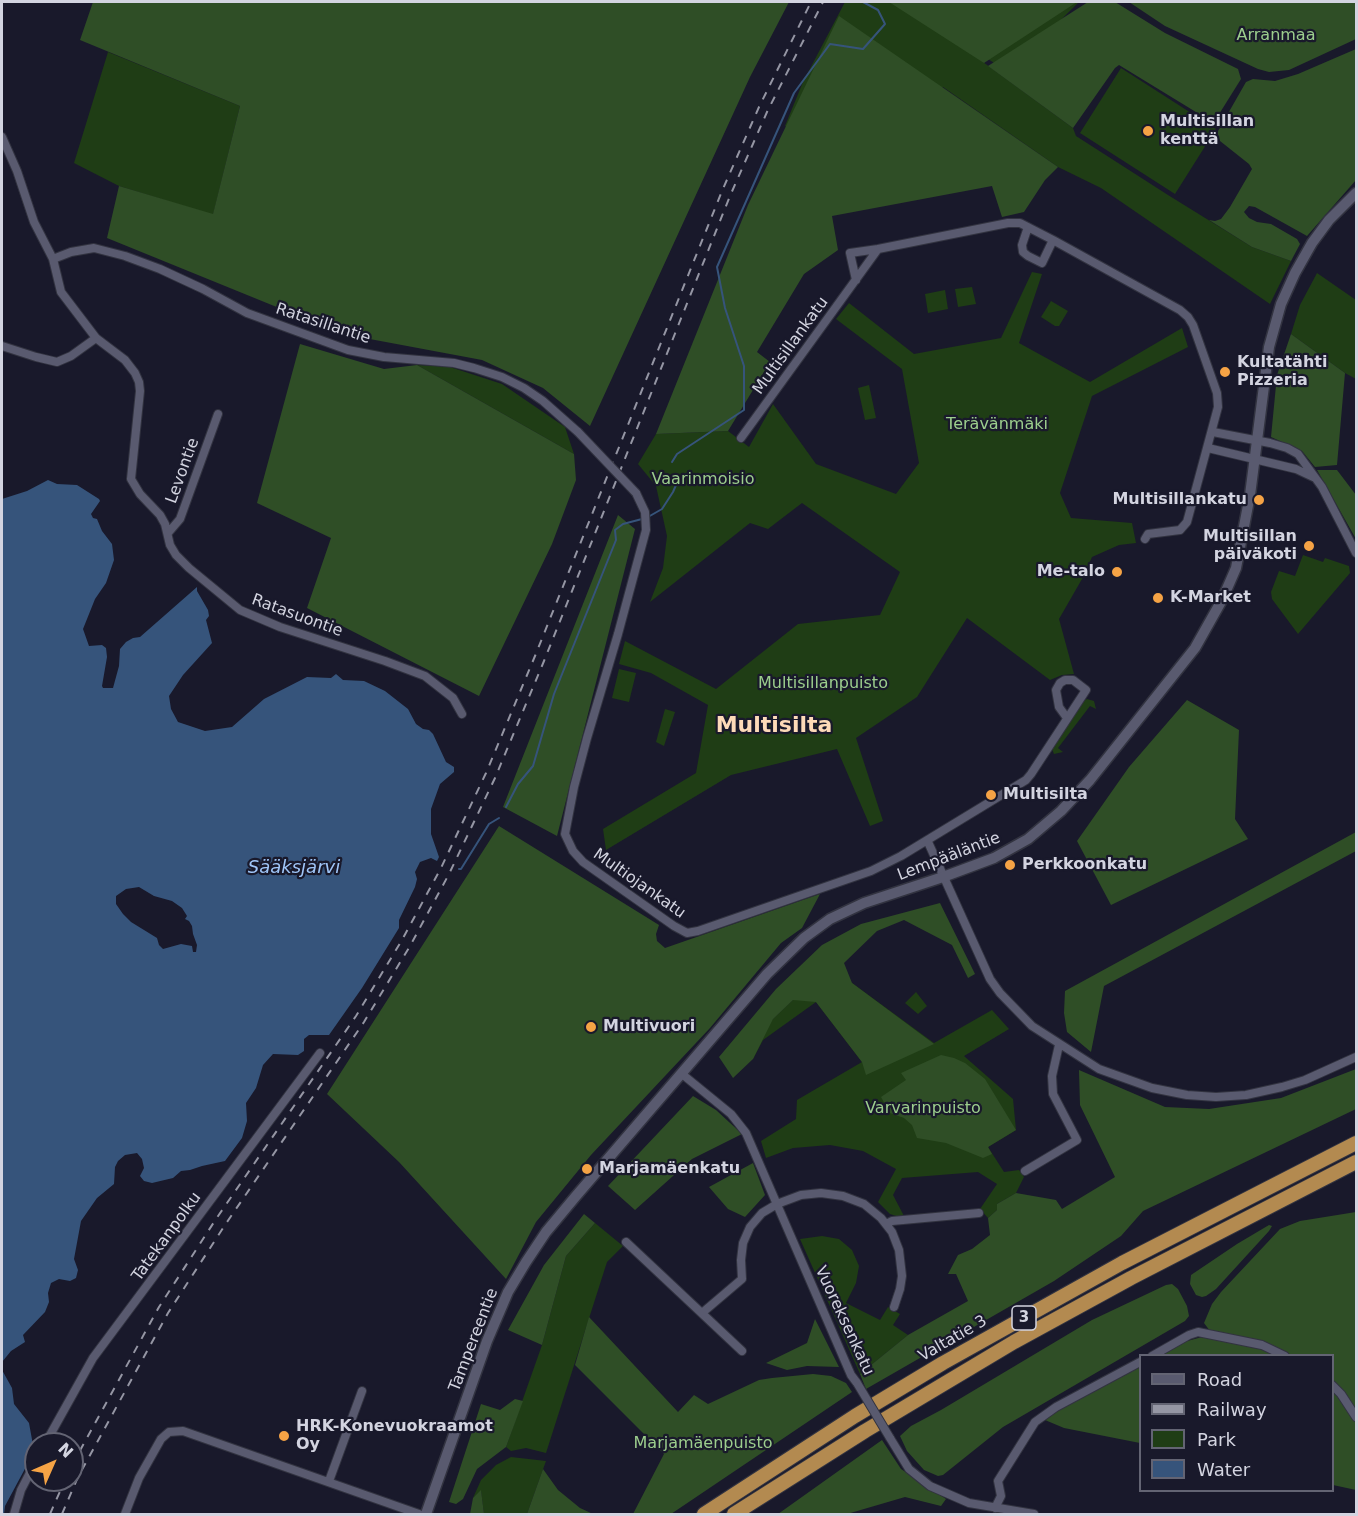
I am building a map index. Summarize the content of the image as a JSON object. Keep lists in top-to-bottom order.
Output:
{
  "streets": {
    "highway": ["3", "Valtatie 3"],
    "main road": ["Lempääläntie", "Tampereentie"],
    "street": [
      "Ratasillantie",
      "Multisillankatu",
      "Levontie",
      "Ratasuontie",
      "Multiojankatu",
      "Tatekanpolku",
      "Vuoreksenkatu"
    ]
  },
  "crossings": [
    ["Ratasillantie", "Ratasuontie"],
    ["Ratasillantie", "Multiojankatu"],
    ["Levontie", "Ratasuontie"],
    ["Lempääläntie", "Vuoreksenkatu"],
    ["Lempääläntie", "Tampereentie"]
  ],
  "districts": ["Multisilta"],
  "water": ["Sääksjärvi"],
  "parks": [
    "Arranmaa",
    "Terävänmäki",
    "Vaarinmoisio",
    "Multisillanpuisto",
    "Varvarinpuisto",
    "Marjamäenpuisto"
  ],
  "places": [
    "Multisillan kenttä",
    "Kultatähti Pizzeria",
    "Multisillankatu",
    "Multisillan päiväkoti",
    "Me-talo",
    "K-Market",
    "Multisilta",
    "Perkkoonkatu",
    "Multivuori",
    "Marjamäenkatu",
    "HRK-Konevuokraamot Oy"
  ],
  "legend": [
    "Road",
    "Railway",
    "Park",
    "Water"
  ],
  "north": "top right"
}
